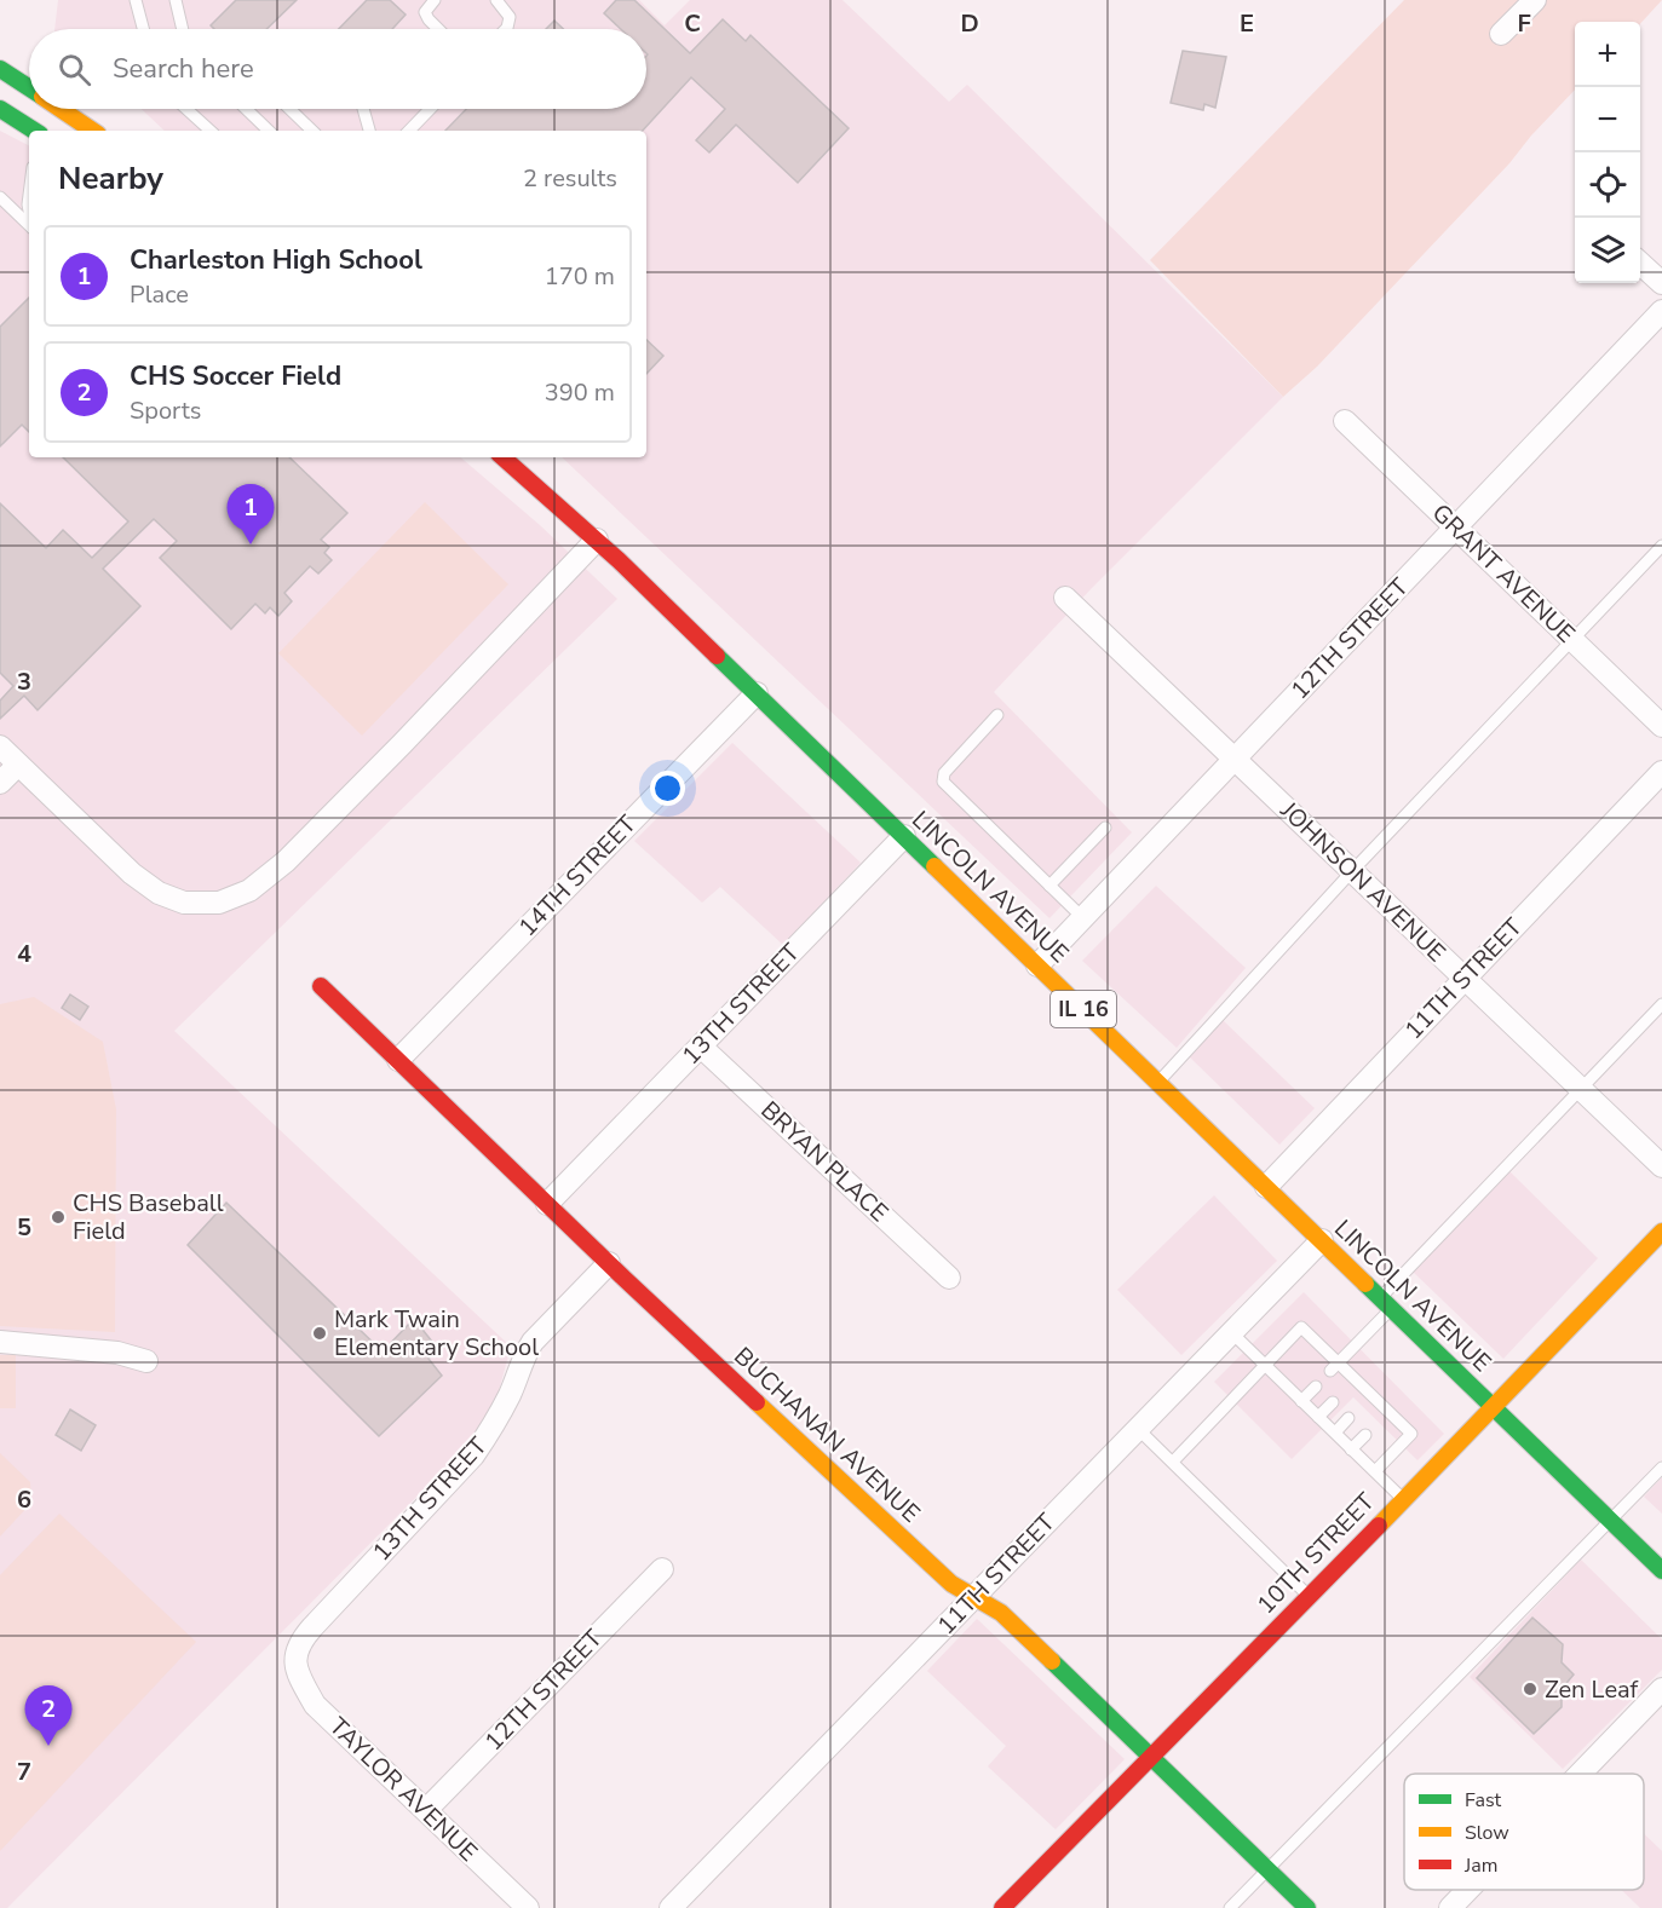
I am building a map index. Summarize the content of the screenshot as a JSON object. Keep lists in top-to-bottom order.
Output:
{
  "streets": {
    "street": [
      "GRANT AVENUE",
      "12TH STREET",
      "14TH STREET",
      "JOHNSON AVENUE",
      "LINCOLN AVENUE",
      "11TH STREET",
      "13TH STREET",
      "IL 16",
      "BRYAN PLACE",
      "BUCHANAN AVENUE",
      "10TH STREET",
      "TAYLOR AVENUE"
    ]
  },
  "crossings": [
    ["GRANT AVENUE", "12TH STREET"],
    ["12TH STREET", "JOHNSON AVENUE"],
    ["12TH STREET", "LINCOLN AVENUE"],
    ["12TH STREET", "TAYLOR AVENUE"],
    ["14TH STREET", "LINCOLN AVENUE"],
    ["14TH STREET", "BUCHANAN AVENUE"],
    ["JOHNSON AVENUE", "11TH STREET"],
    ["LINCOLN AVENUE", "11TH STREET"],
    ["LINCOLN AVENUE", "13TH STREET"],
    ["LINCOLN AVENUE", "10TH STREET"],
    ["11TH STREET", "BUCHANAN AVENUE"],
    ["13TH STREET", "BRYAN PLACE"],
    ["13TH STREET", "BUCHANAN AVENUE"],
    ["13TH STREET", "TAYLOR AVENUE"],
    ["BUCHANAN AVENUE", "10TH STREET"]
  ],
  "places": ["CHS Baseball Field", "Mark Twain Elementary School", "Zen Leaf"],
  "legend": ["Fast", "Slow", "Jam"],
  "page": {
    "map_buttons": ["+", "−"],
    "search": "Search here",
    "heading": ["Nearby", "2 results"],
    "list": [
      {
        "mark": "1",
        "name": "Charleston High School",
        "note": "Place",
        "value": "170 m"
      },
      {
        "mark": "2",
        "name": "CHS Soccer Field",
        "note": "Sports",
        "value": "390 m"
      }
    ],
    "pins": ["1", "2"]
  },
  "grid": {
    "columns": [
      "C",
      "D",
      "E",
      "F"
    ],
    "rows": [
      "3",
      "4",
      "5",
      "6",
      "7"
    ]
  }
}
